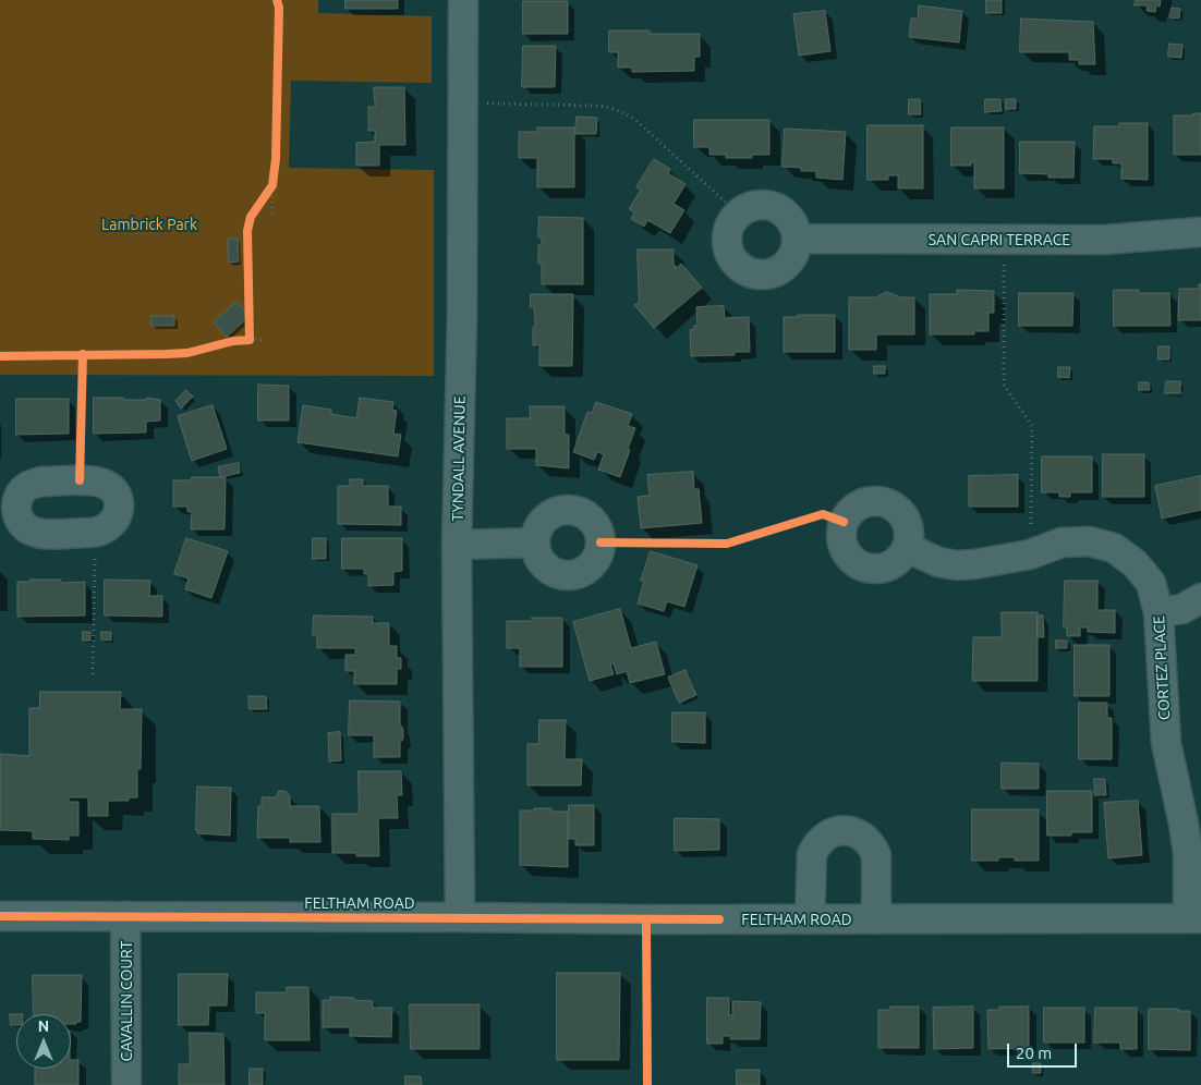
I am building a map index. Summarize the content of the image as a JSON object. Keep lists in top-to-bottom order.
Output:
{
  "streets": {
    "street": [
      "SAN CAPRI TERRACE",
      "TYNDALL AVENUE",
      "CORTEZ PLACE",
      "FELTHAM ROAD",
      "CAVALLIN COURT"
    ]
  },
  "crossings": [
    ["TYNDALL AVENUE", "FELTHAM ROAD"],
    ["CORTEZ PLACE", "FELTHAM ROAD"],
    ["FELTHAM ROAD", "CAVALLIN COURT"]
  ],
  "parks": ["Lambrick Park"],
  "scale_bar": "20 m",
  "north": "top"
}
